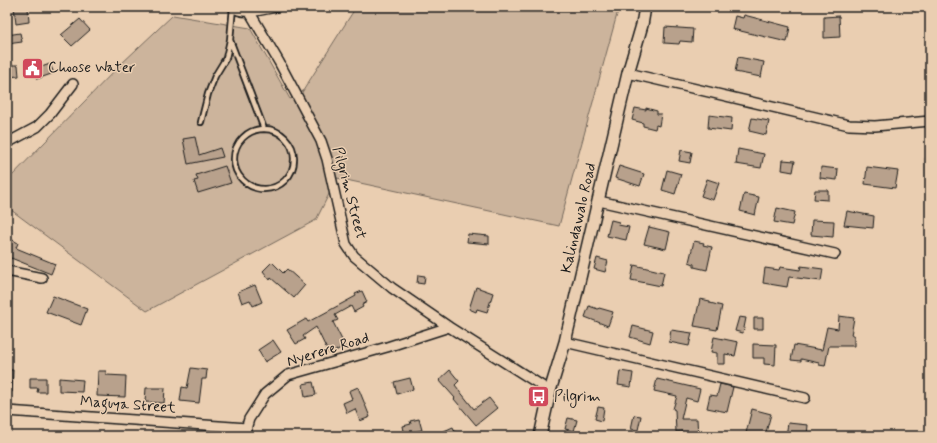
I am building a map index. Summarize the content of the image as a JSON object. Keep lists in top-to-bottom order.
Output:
{
  "streets": {
    "street": [
      "Pilgrim Street",
      "Kalindawalo Road",
      "Nyerere Road",
      "Maguya Street"
    ]
  },
  "crossings": [
    ["Pilgrim Street", "Kalindawalo Road"],
    ["Pilgrim Street", "Nyerere Road"],
    ["Nyerere Road", "Maguya Street"]
  ],
  "places": {
    "public building": ["Choose Water"],
    "bus stop": ["Pilgrim"]
  }
}
